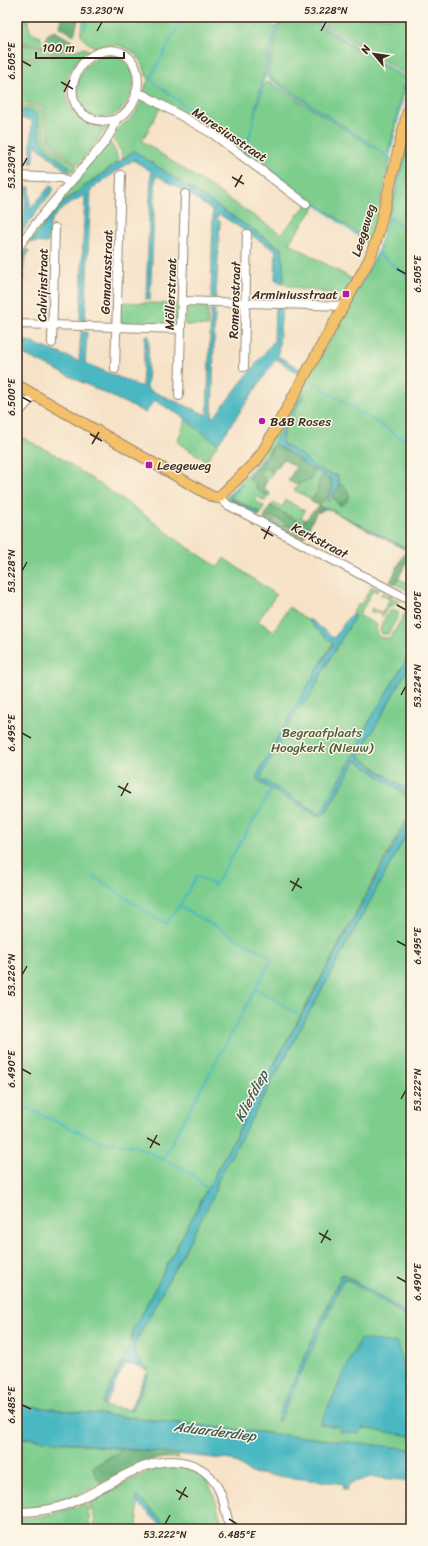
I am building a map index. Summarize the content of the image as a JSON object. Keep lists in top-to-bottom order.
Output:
{
  "streets": {
    "main road": ["Leegeweg"],
    "street": [
      "Maresiusstraat",
      "Gomarusstraat",
      "Calvijnstraat",
      "Möllerstraat",
      "Romerostraat",
      "Kerkstraat"
    ]
  },
  "crossings": [
    ["Leegeweg", "Kerkstraat"]
  ],
  "water": ["Kliefdiep", "Aduarderdiep"],
  "parks": ["Begraafplaats Hoogkerk (Nieuw)"],
  "places": {
    "transit": ["Arminiusstraat", "Leegeweg"],
    "other": ["B&B Roses"]
  },
  "scale_bar": "100 m",
  "north": "top left",
  "coordinates": [
    "53.230°N",
    "53.228°N",
    "6.505°E",
    "6.500°E",
    "53.224°N",
    "6.495°E",
    "53.226°N",
    "6.490°E",
    "53.222°N",
    "6.485°E"
  ]
}
